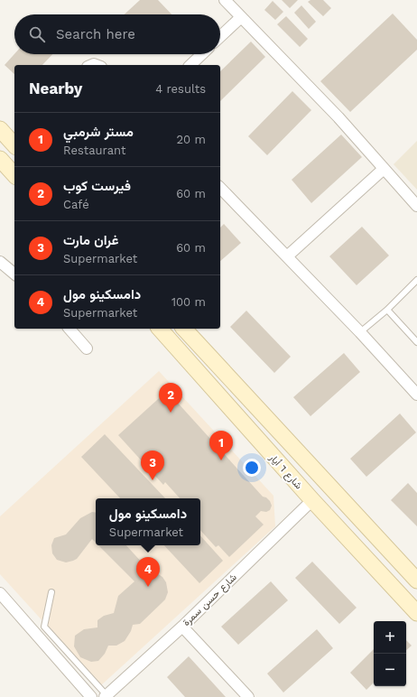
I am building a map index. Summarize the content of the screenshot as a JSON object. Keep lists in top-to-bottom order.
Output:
{
  "streets": {
    "main road": ["شارع ٦ أيار"],
    "street": ["شارع حسن سمرة"]
  },
  "crossings": [
    ["شارع ٦ أيار", "شارع حسن سمرة"]
  ],
  "page": {
    "search": "Search here",
    "heading": ["Nearby", "4 results"],
    "list": [
      {
        "mark": "1",
        "name": "مستر شرمبي",
        "note": "Restaurant",
        "value": "20 m"
      },
      {
        "mark": "2",
        "name": "فيرست كوب",
        "note": "Café",
        "value": "60 m"
      },
      {
        "mark": "3",
        "name": "غران مارت",
        "note": "Supermarket",
        "value": "60 m"
      },
      {
        "mark": "4",
        "name": "دامسكينو مول",
        "note": "Supermarket",
        "value": "100 m"
      }
    ],
    "pins": [
      "2",
      "1",
      "3",
      "4"
    ],
    "popup": ["دامسكينو مول", "Supermarket"],
    "map_buttons": ["+", "−"]
  }
}
